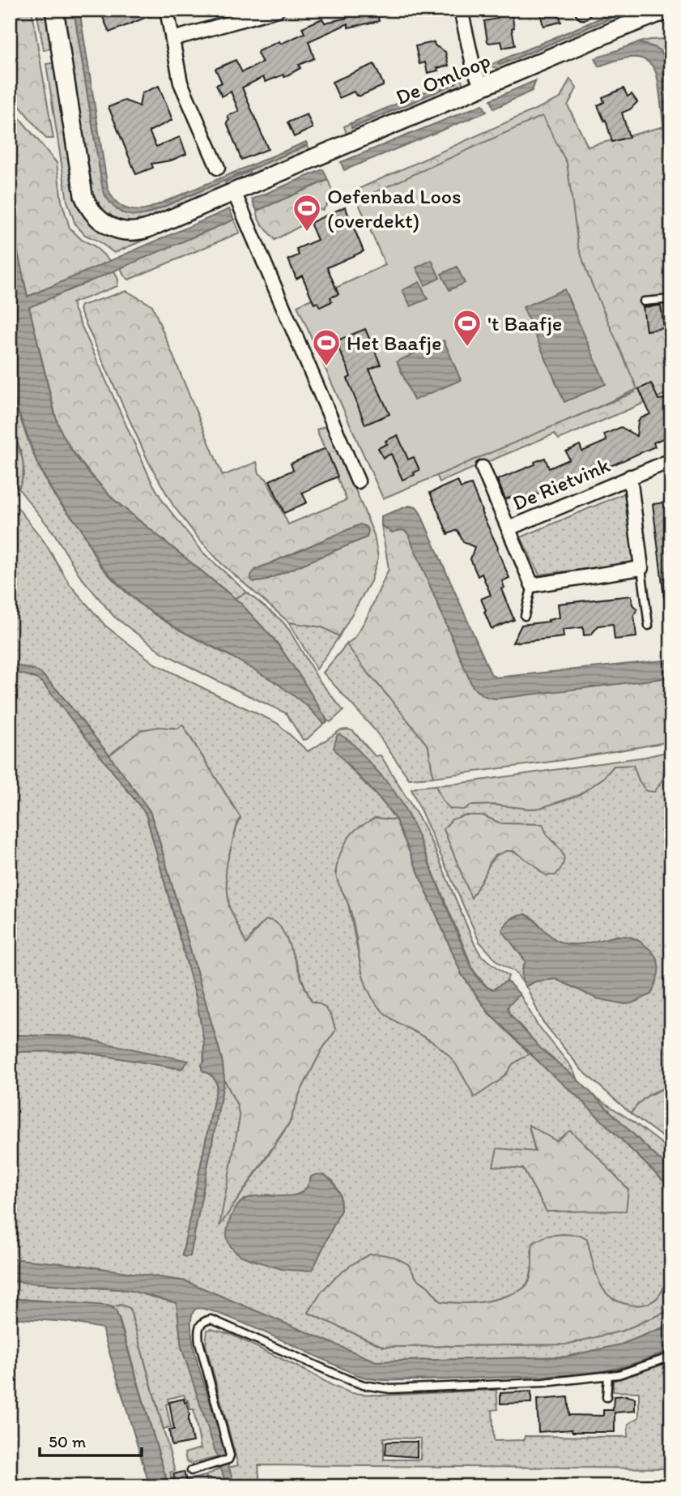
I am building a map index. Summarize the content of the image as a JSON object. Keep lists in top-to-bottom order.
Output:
{
  "streets": {
    "street": ["De Omloop", "De Rietvink"]
  },
  "places": {
    "sports": ["Oefenbad Loos (overdekt)", "'t Baafje", "Het Baafje"]
  },
  "scale_bar": "50 m"
}
